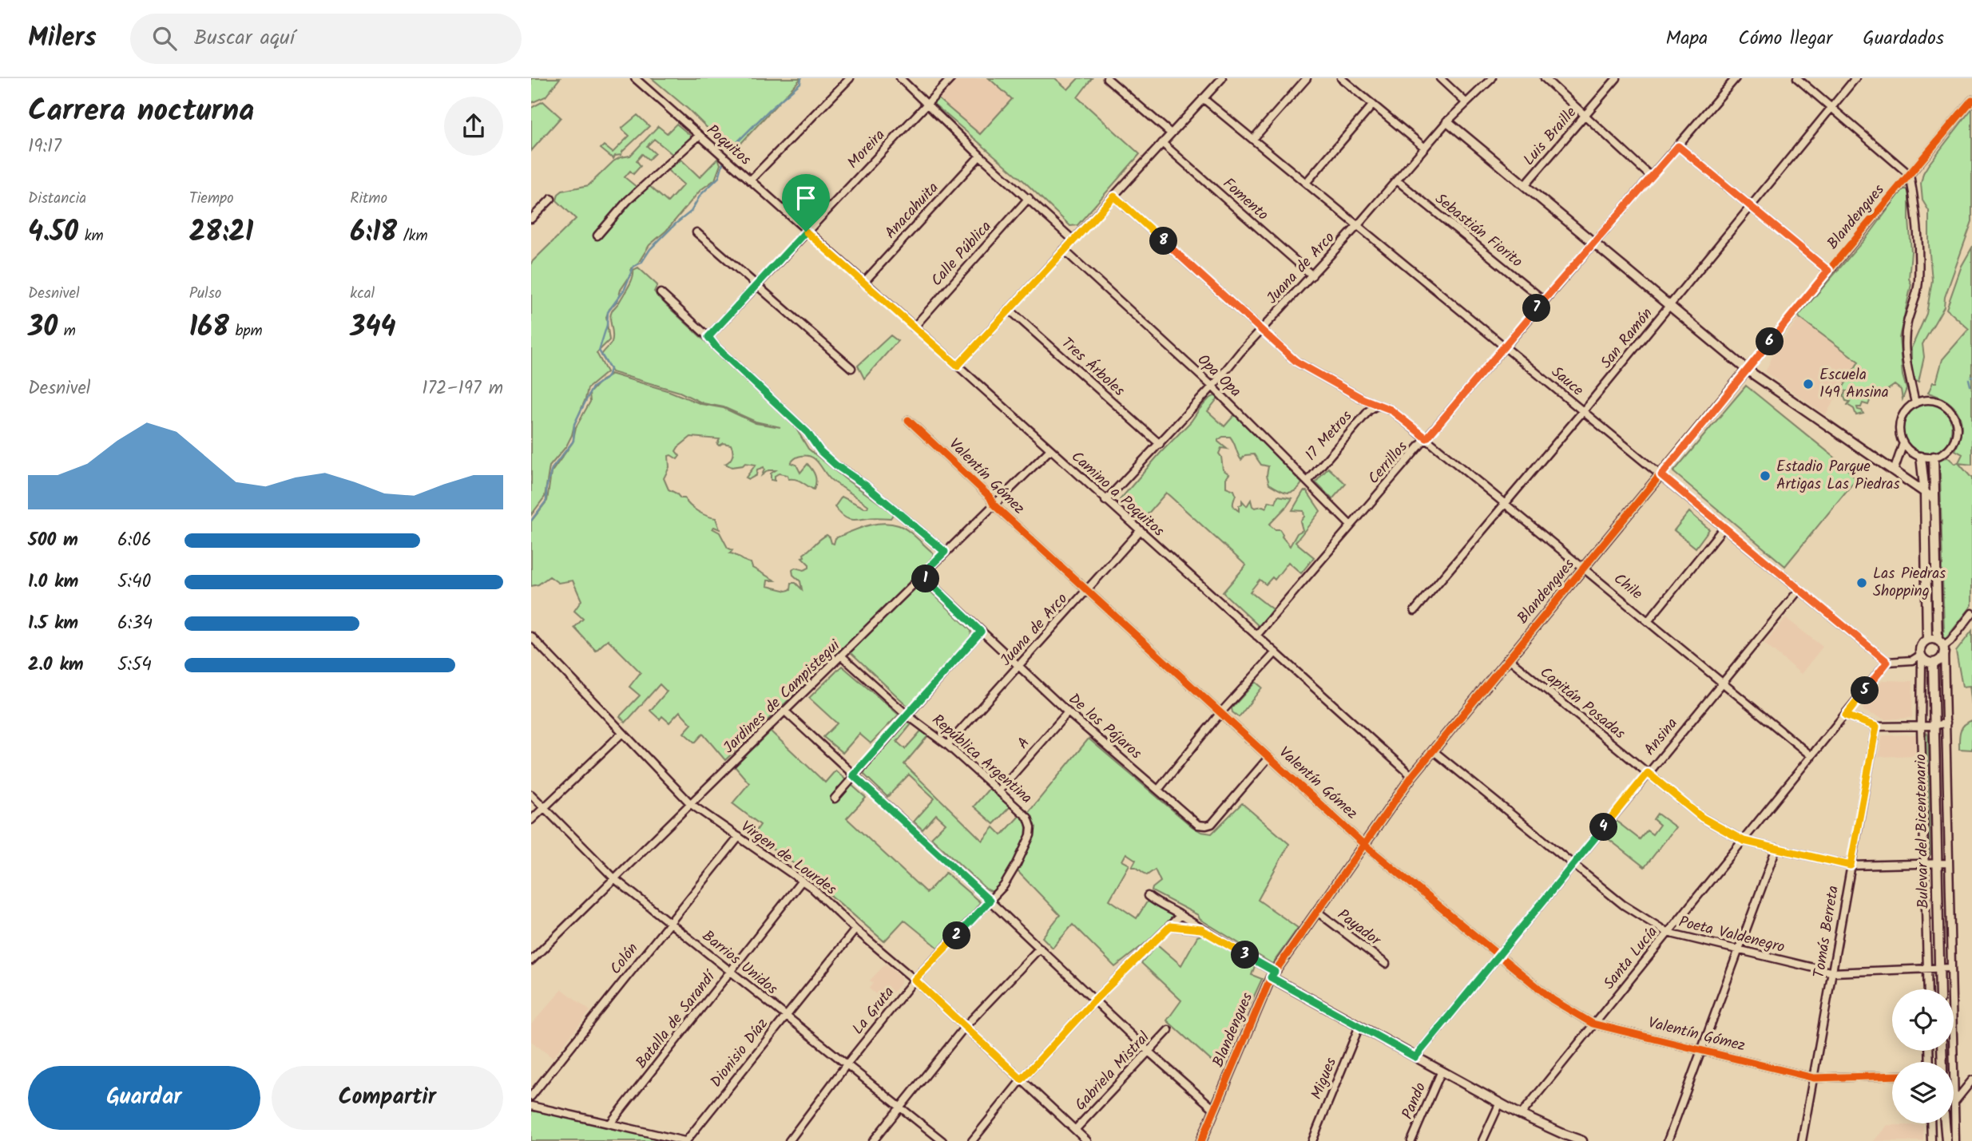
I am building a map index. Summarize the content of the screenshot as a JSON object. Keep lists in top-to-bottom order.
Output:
{
  "streets": {
    "street": [
      "Luis Braille",
      "Poquitos",
      "Moreira",
      "Fomento",
      "Anacahuita",
      "Blandengues",
      "Sebastián Fiorito",
      "Calle Pública",
      "Juana de Arco",
      "San Ramón",
      "Tres Árboles",
      "Opa Opa",
      "Sauce",
      "17 Metros",
      "Cerrillos",
      "Valentín Gómez",
      "Camino a Poquitos",
      "Chile",
      "Jardines de Campistegui",
      "Capitán Posadas",
      "De los Pájaros",
      "Ansina",
      "A",
      "República Argentina",
      "Bulevar del Bicentenario",
      "Virgen de Lourdes",
      "Payador",
      "Tomás Berreta",
      "Poeta Valdenegro",
      "Santa Lucía",
      "Colón",
      "Barrios Unidos",
      "La Gruta",
      "Batalla de Sarandí",
      "Dionisio Díaz",
      "Gabriela Mistral",
      "Migues",
      "Pando"
    ]
  },
  "crossings": [
    ["Poquitos", "Moreira"],
    ["Poquitos", "Camino a Poquitos"],
    ["Moreira", "Camino a Poquitos"],
    ["Fomento", "Juana de Arco"],
    ["Anacahuita", "Camino a Poquitos"],
    ["Blandengues", "Sauce"],
    ["Blandengues", "Valentín Gómez"],
    ["Blandengues", "Camino a Poquitos"],
    ["Blandengues", "Chile"],
    ["Blandengues", "Capitán Posadas"],
    ["Blandengues", "Payador"],
    ["Blandengues", "Poeta Valdenegro"],
    ["Sebastián Fiorito", "Juana de Arco"],
    ["Sebastián Fiorito", "Cerrillos"],
    ["Calle Pública", "Camino a Poquitos"],
    ["Juana de Arco", "Tres Árboles"],
    ["Juana de Arco", "Opa Opa"],
    ["Juana de Arco", "Sauce"],
    ["Juana de Arco", "Valentín Gómez"],
    ["Juana de Arco", "Camino a Poquitos"],
    ["Juana de Arco", "De los Pájaros"],
    ["Juana de Arco", "República Argentina"],
    ["San Ramón", "Sauce"],
    ["San Ramón", "Chile"],
    ["Opa Opa", "17 Metros"],
    ["Opa Opa", "Cerrillos"],
    ["Sauce", "Cerrillos"],
    ["Sauce", "Ansina"],
    ["Sauce", "Santa Lucía"],
    ["Cerrillos", "Camino a Poquitos"],
    ["Cerrillos", "Chile"],
    ["Valentín Gómez", "Jardines de Campistegui"],
    ["Valentín Gómez", "De los Pájaros"],
    ["Valentín Gómez", "Ansina"],
    ["Valentín Gómez", "Tomás Berreta"],
    ["Valentín Gómez", "Santa Lucía"],
    ["Camino a Poquitos", "Jardines de Campistegui"],
    ["Chile", "Ansina"],
    ["Chile", "Santa Lucía"],
    ["Jardines de Campistegui", "De los Pájaros"],
    ["Jardines de Campistegui", "República Argentina"],
    ["Jardines de Campistegui", "Virgen de Lourdes"],
    ["Jardines de Campistegui", "Barrios Unidos"],
    ["Capitán Posadas", "Ansina"],
    ["Capitán Posadas", "Bulevar del Bicentenario"],
    ["Capitán Posadas", "Tomás Berreta"],
    ["Capitán Posadas", "Santa Lucía"],
    ["De los Pájaros", "A"],
    ["Ansina", "Poeta Valdenegro"],
    ["A", "República Argentina"],
    ["República Argentina", "La Gruta"],
    ["Bulevar del Bicentenario", "Poeta Valdenegro"],
    ["Virgen de Lourdes", "Colón"],
    ["Virgen de Lourdes", "La Gruta"],
    ["Virgen de Lourdes", "Batalla de Sarandí"],
    ["Virgen de Lourdes", "Dionisio Díaz"],
    ["Virgen de Lourdes", "Gabriela Mistral"],
    ["Tomás Berreta", "Poeta Valdenegro"],
    ["Poeta Valdenegro", "Santa Lucía"],
    ["Colón", "Barrios Unidos"],
    ["Barrios Unidos", "La Gruta"],
    ["Barrios Unidos", "Batalla de Sarandí"],
    ["Barrios Unidos", "Dionisio Díaz"]
  ],
  "places": ["Escuela 149 Ansina", "Estadio Parque Artigas Las Piedras", "Las Piedras Shopping"],
  "page": {
    "header": "Milers",
    "search": "Buscar aquí",
    "nav": ["Mapa", "Cómo llegar", "Guardados"],
    "heading": ["Carrera nocturna", "19:17"],
    "stats": [
      ["Distancia", "4.50 km"],
      ["Tiempo", "28:21"],
      ["Ritmo", "6:18 /km"],
      ["Desnivel", "30 m"],
      ["Pulso", "168 bpm"],
      ["kcal", "344"]
    ],
    "pins": [
      "8",
      "7",
      "6",
      "1",
      "5",
      "4",
      "2",
      "3"
    ],
    "chart": ["Desnivel", "172–197 m"],
    "list": [
      {
        "name": "500 m",
        "note": "6:06"
      },
      {
        "name": "1.0 km",
        "note": "5:40"
      },
      {
        "name": "1.5 km",
        "note": "6:34"
      },
      {
        "name": "2.0 km",
        "note": "5:54"
      }
    ],
    "buttons": ["Guardar", "Compartir"]
  }
}
